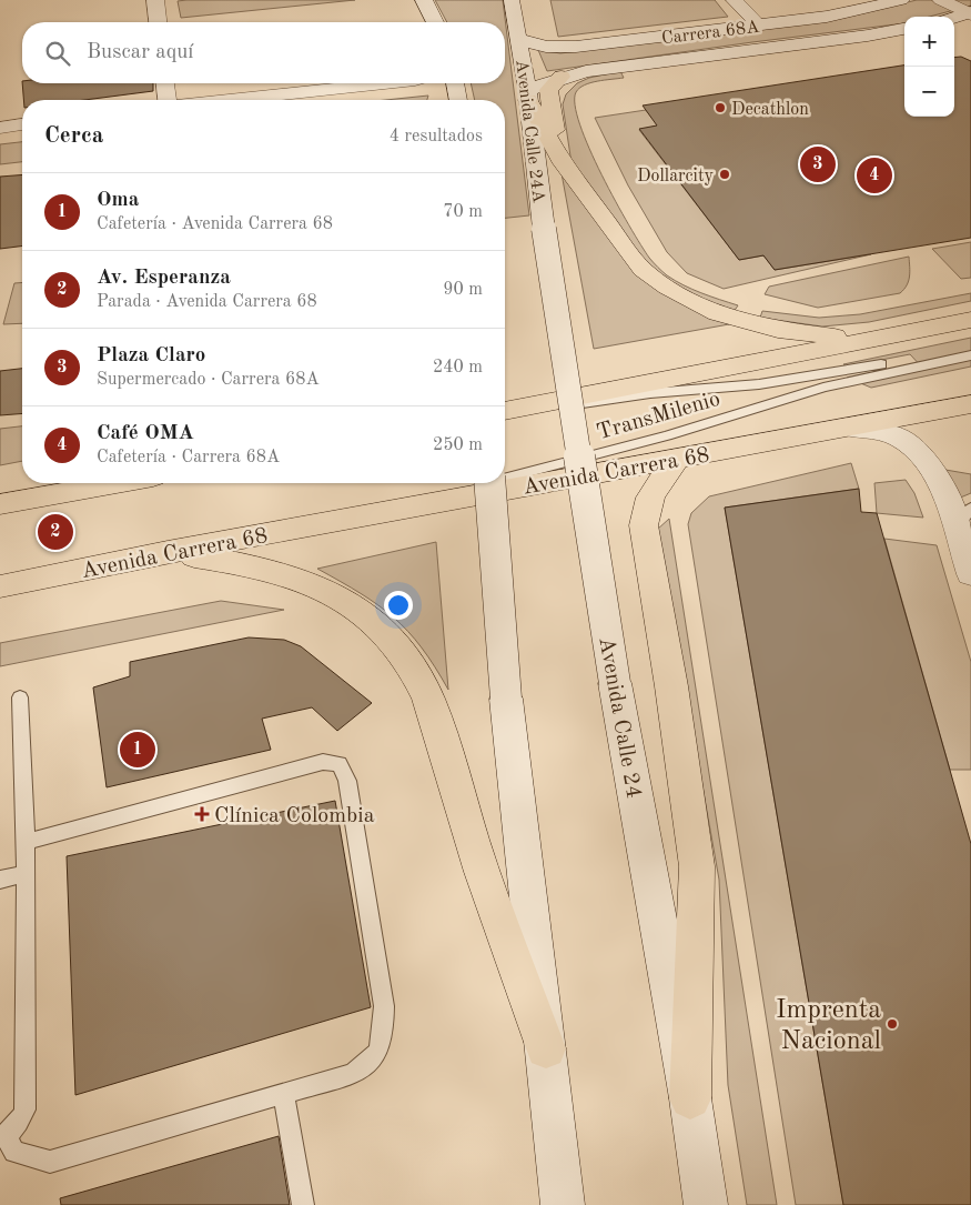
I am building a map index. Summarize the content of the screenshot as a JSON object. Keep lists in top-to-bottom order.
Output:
{
  "streets": {
    "main road": [
      "Carrera 68A",
      "Avenida Calle 24A",
      "Avenida Carrera 68",
      "Avenida Calle 24"
    ],
    "lane": ["TransMilenio"]
  },
  "crossings": [
    ["Carrera 68A", "Avenida Calle 24A"],
    ["Avenida Calle 24A", "Avenida Calle 24"],
    ["TransMilenio", "Avenida Carrera 68"]
  ],
  "places": {
    "other": ["Decathlon", "Dollarcity", "Imprenta Nacional"],
    "health": ["Clínica Colombia"]
  },
  "page": {
    "map_buttons": ["+", "−"],
    "search": "Buscar aquí",
    "heading": ["Cerca", "4 resultados"],
    "pins": [
      "3",
      "4",
      "2",
      "1"
    ],
    "list": [
      {
        "mark": "1",
        "name": "Oma",
        "note": "Cafetería · Avenida Carrera 68",
        "value": "70 m"
      },
      {
        "mark": "2",
        "name": "Av. Esperanza",
        "note": "Parada · Avenida Carrera 68",
        "value": "90 m"
      },
      {
        "mark": "3",
        "name": "Plaza Claro",
        "note": "Supermercado · Carrera 68A",
        "value": "240 m"
      },
      {
        "mark": "4",
        "name": "Café OMA",
        "note": "Cafetería · Carrera 68A",
        "value": "250 m"
      }
    ]
  }
}
